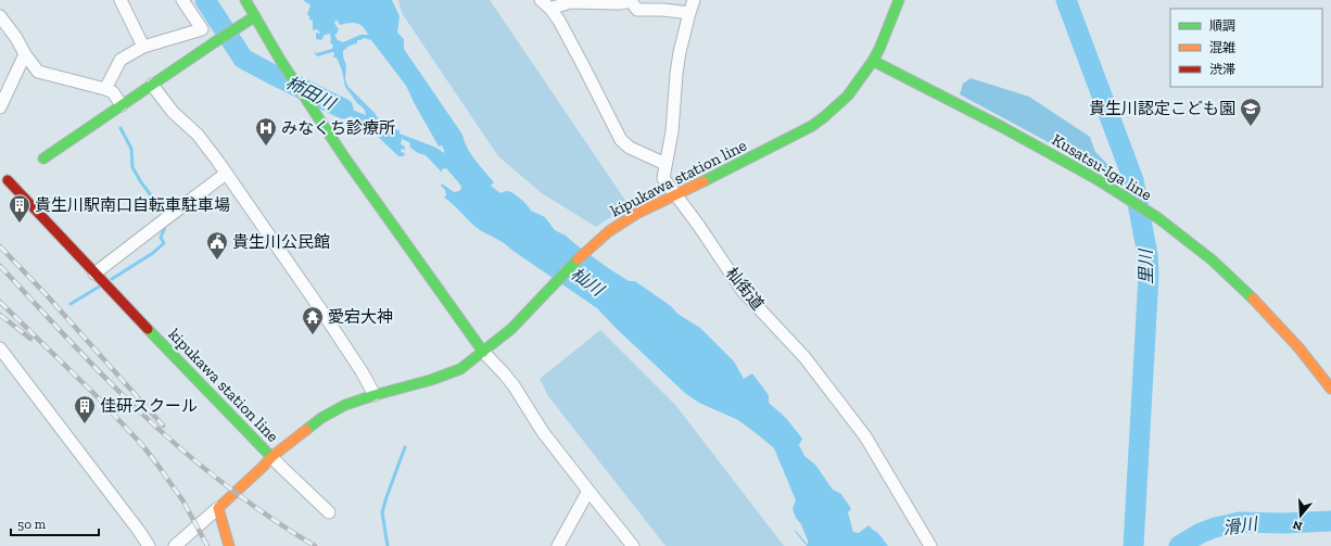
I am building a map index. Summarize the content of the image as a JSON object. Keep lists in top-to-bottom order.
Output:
{
  "streets": {
    "main road": ["Kusatsu-Iga line", "kipukawa station line"],
    "street": ["杣街道"]
  },
  "crossings": [
    ["Kusatsu-Iga line", "kipukawa station line"],
    ["kipukawa station line", "杣街道"]
  ],
  "water": [
    "柿田川",
    "里川",
    "杣川",
    "滑川"
  ],
  "places": {
    "school or university": ["貴生川認定こども園"],
    "hospital": ["みなくち診療所"],
    "building": ["貴生川駅南口自転車駐車場", "佳研スクール"],
    "public building": ["貴生川公民館"],
    "temple": ["愛宕大神"]
  },
  "legend": ["順調", "混雑", "渋滞"],
  "scale_bar": "50 m",
  "north": "bottom"
}
